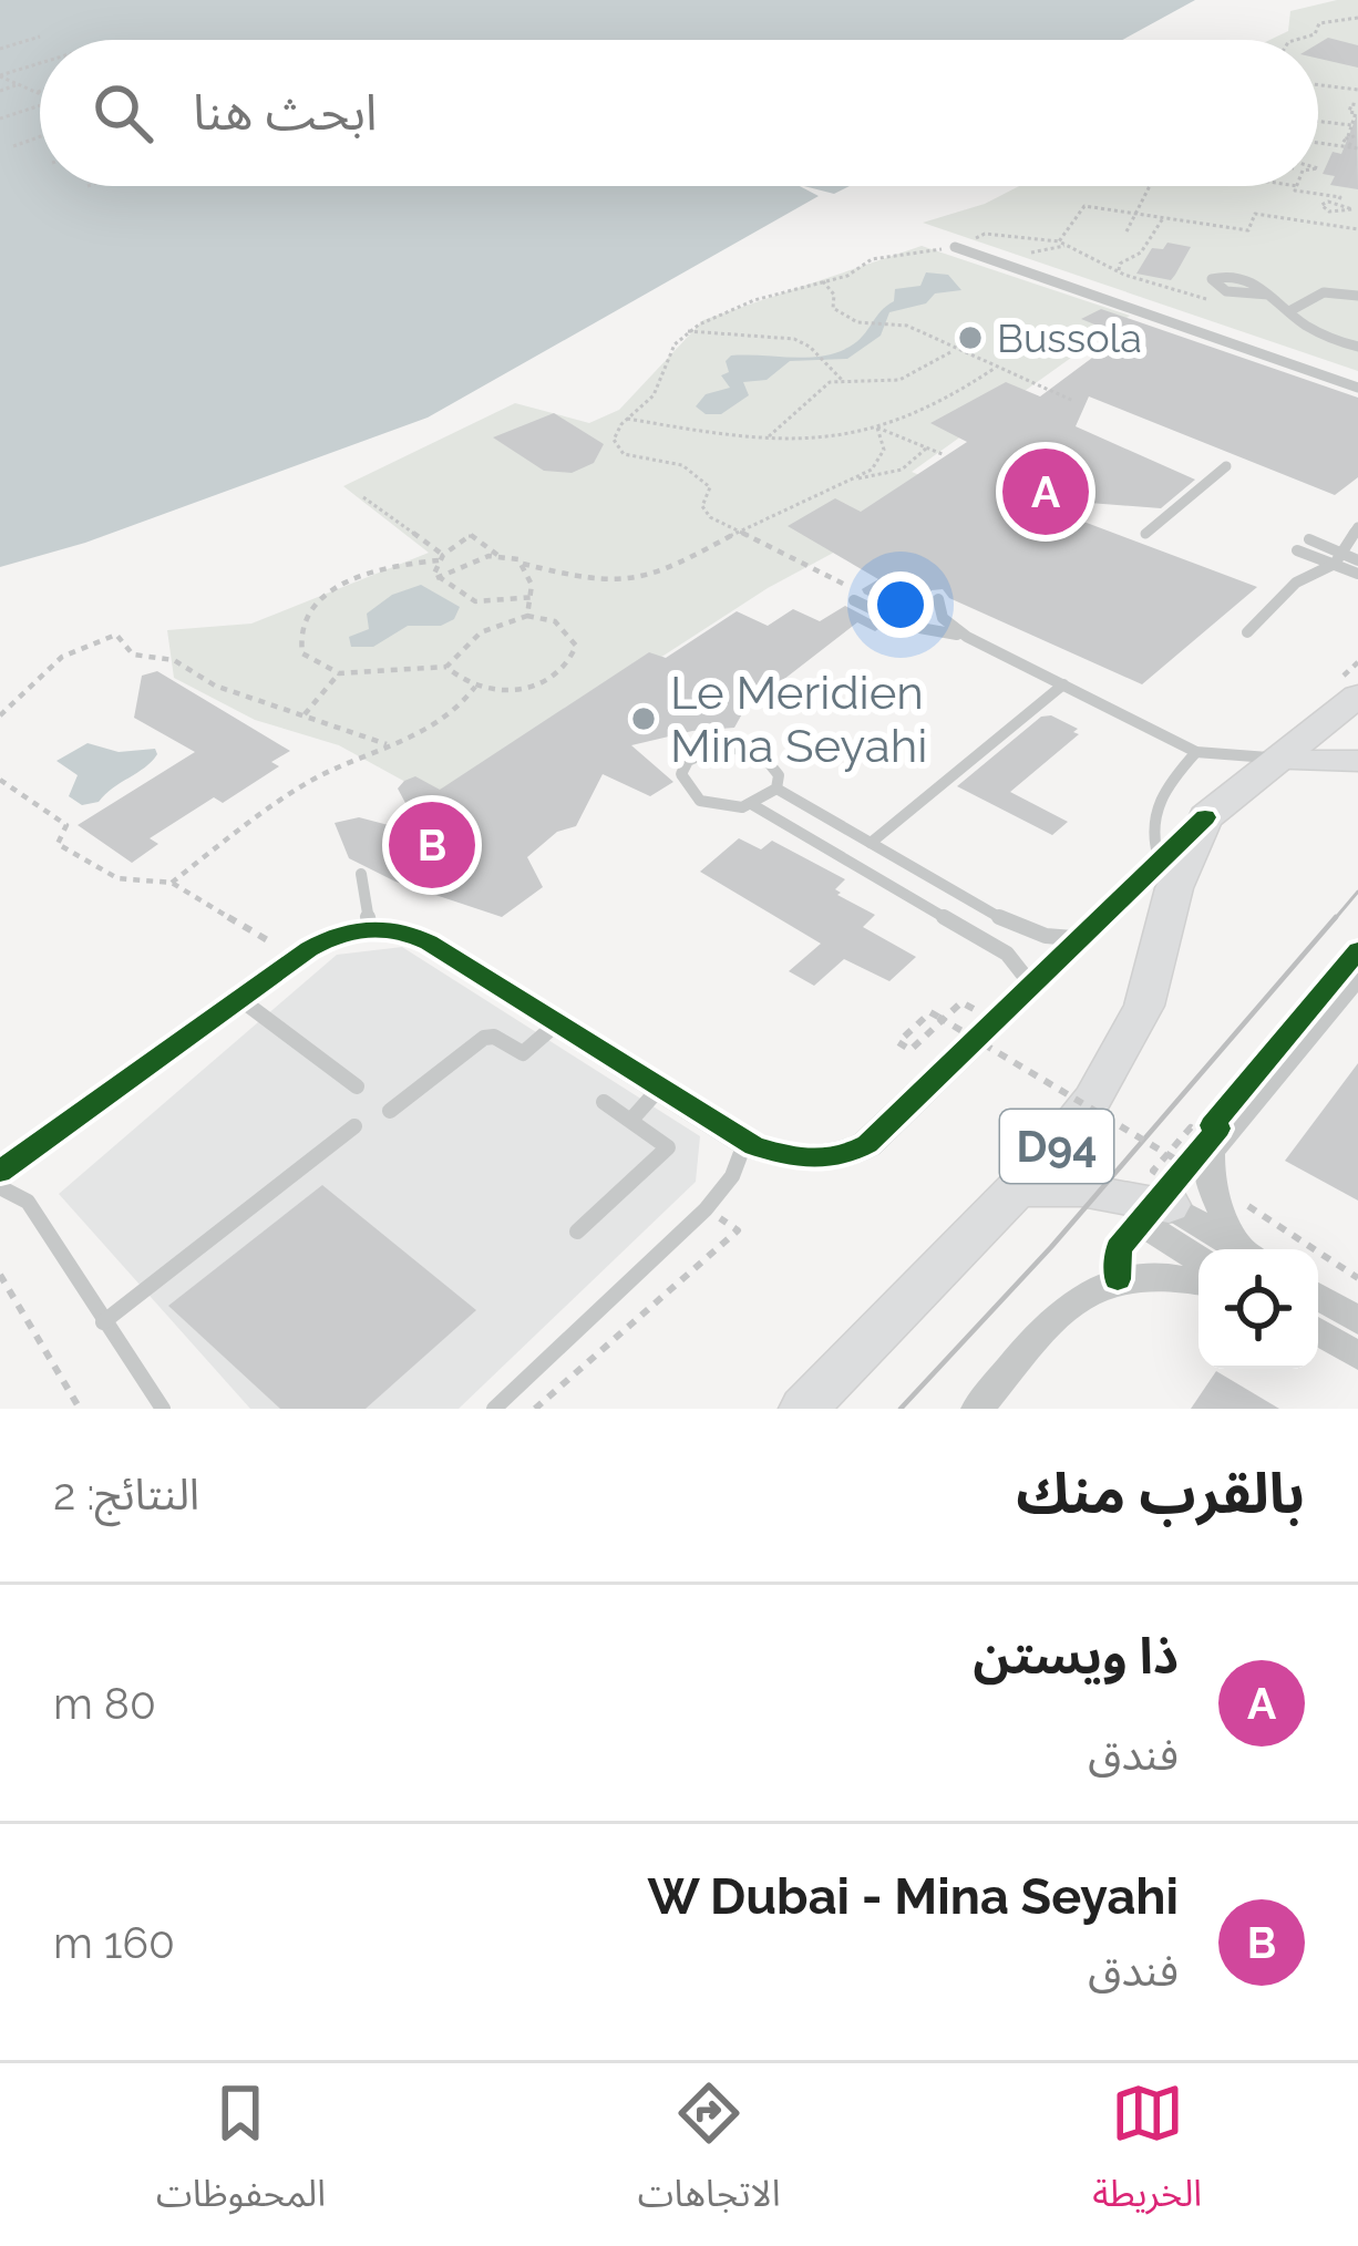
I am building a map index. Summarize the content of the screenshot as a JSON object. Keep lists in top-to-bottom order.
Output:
{
  "streets": {
    "main road": ["D94"]
  },
  "places": ["Bussola", "Le Meridien Mina Seyahi"],
  "page": {
    "search": "ابحث هنا",
    "pins": ["A", "B"],
    "heading": ["بالقرب منك", "النتائج: 2"],
    "list": [
      {
        "mark": "A",
        "name": "ذا ويستن",
        "note": "فندق",
        "value": "80 m"
      },
      {
        "mark": "B",
        "name": "W Dubai - Mina Seyahi",
        "note": "فندق",
        "value": "160 m"
      }
    ],
    "nav": ["الخريطة", "الاتجاهات", "المحفوظات"]
  }
}
